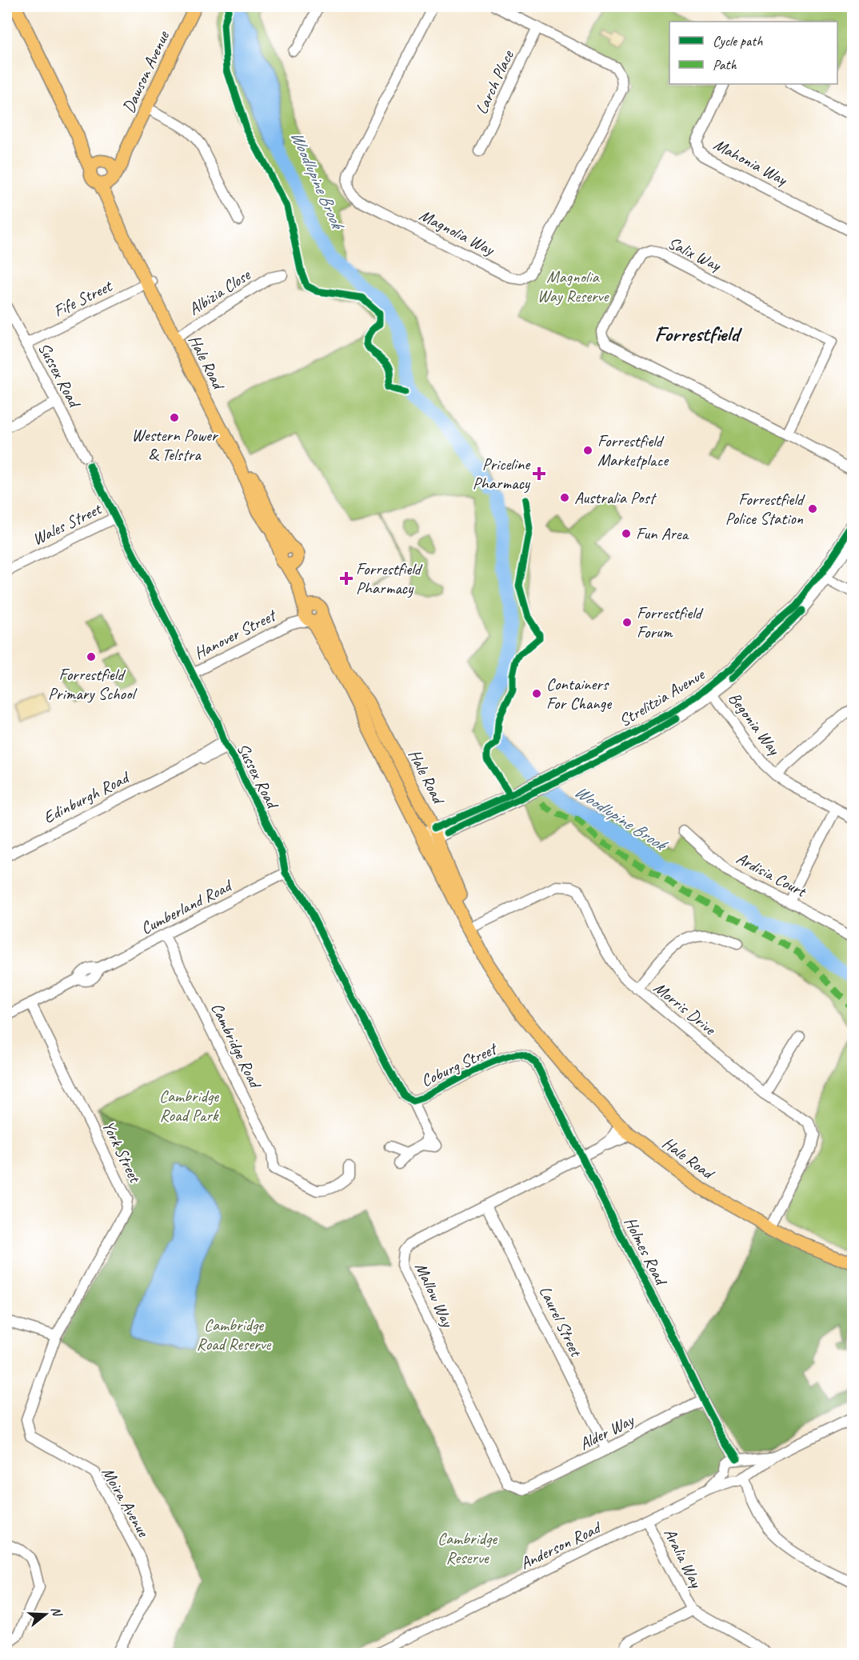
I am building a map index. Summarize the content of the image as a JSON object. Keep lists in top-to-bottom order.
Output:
{
  "streets": {
    "main road": ["Dawson Avenue", "Hale Road"],
    "street": [
      "Larch Place",
      "Mahonia Way",
      "Magnolia Way",
      "Salix Way",
      "Albizia Close",
      "Fife Street",
      "Sussex Road",
      "Wales Street",
      "Hanover Street",
      "Strelitzia Avenue",
      "Begonia Way",
      "Edinburgh Road",
      "Ardisia Court",
      "Cumberland Road",
      "Morris Drive",
      "Cambridge Road",
      "Coburg Street",
      "York Street",
      "Holmes Road",
      "Mallow Way",
      "Laurel Street",
      "Alder Way",
      "Moira Avenue",
      "Anderson Road",
      "Aralia Way"
    ]
  },
  "crossings": [
    ["Dawson Avenue", "Hale Road"],
    ["Larch Place", "Magnolia Way"],
    ["Albizia Close", "Hale Road"],
    ["Fife Street", "Hale Road"],
    ["Fife Street", "Sussex Road"],
    ["Hale Road", "Hanover Street"],
    ["Hale Road", "Strelitzia Avenue"],
    ["Hale Road", "Morris Drive"],
    ["Hale Road", "Mallow Way"],
    ["Sussex Road", "Wales Street"],
    ["Sussex Road", "Hanover Street"],
    ["Sussex Road", "Edinburgh Road"],
    ["Sussex Road", "Cumberland Road"],
    ["Sussex Road", "Coburg Street"],
    ["Strelitzia Avenue", "Begonia Way"],
    ["Cumberland Road", "Cambridge Road"],
    ["Cumberland Road", "York Street"],
    ["Coburg Street", "Holmes Road"],
    ["York Street", "Moira Avenue"],
    ["Holmes Road", "Mallow Way"],
    ["Holmes Road", "Alder Way"],
    ["Holmes Road", "Anderson Road"],
    ["Mallow Way", "Laurel Street"],
    ["Mallow Way", "Alder Way"],
    ["Laurel Street", "Alder Way"],
    ["Anderson Road", "Aralia Way"]
  ],
  "districts": ["Forrestfield"],
  "water": ["Woodlupine Brook"],
  "parks": [
    "Magnolia Way Reserve",
    "Cambridge Road Park",
    "Cambridge Road Reserve",
    "Cambridge Reserve"
  ],
  "places": {
    "other": [
      "Western Power & Telstra",
      "Forrestfield Marketplace",
      "Australia Post",
      "Forrestfield Police Station",
      "Fun Area",
      "Forrestfield Forum",
      "Forrestfield Primary School",
      "Containers For Change"
    ],
    "health": ["Priceline Pharmacy", "Forrestfield Pharmacy"]
  },
  "legend": ["Cycle path", "Path"],
  "north": "right"
}
